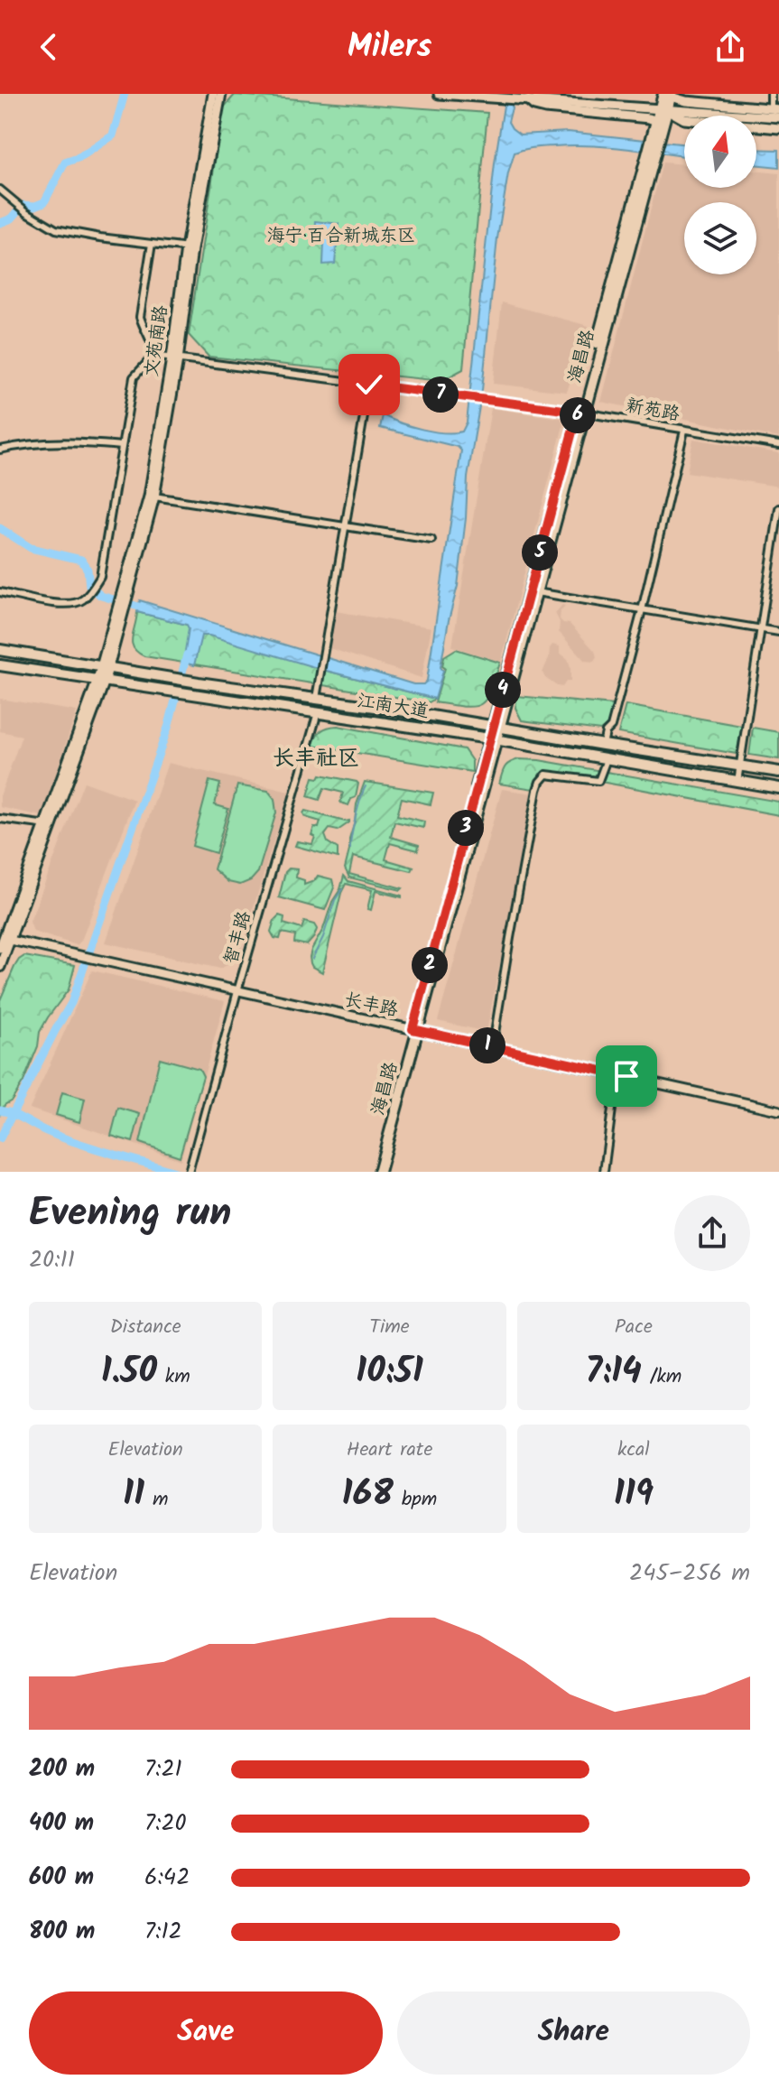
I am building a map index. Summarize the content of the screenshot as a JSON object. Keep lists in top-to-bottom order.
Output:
{
  "streets": {
    "main road": ["文苑南路", "海昌路", "江南大道"],
    "street": ["新苑路", "智丰路", "长丰路"]
  },
  "crossings": [
    ["文苑南路", "新苑路"],
    ["海昌路", "新苑路"],
    ["海昌路", "江南大道"],
    ["海昌路", "长丰路"],
    ["江南大道", "智丰路"],
    ["智丰路", "长丰路"]
  ],
  "districts": ["长丰社区"],
  "parks": ["海宁·百合新城东区"],
  "north": "top",
  "page": {
    "header": "Milers",
    "pins": [
      "7",
      "6",
      "5",
      "4",
      "3",
      "2",
      "1"
    ],
    "heading": ["Evening run", "20:11"],
    "stats": [
      ["Distance", "1.50 km"],
      ["Time", "10:51"],
      ["Pace", "7:14 /km"],
      ["Elevation", "11 m"],
      ["Heart rate", "168 bpm"],
      ["kcal", "119"]
    ],
    "chart": ["Elevation", "245–256 m"],
    "list": [
      {
        "name": "200 m",
        "note": "7:21"
      },
      {
        "name": "400 m",
        "note": "7:20"
      },
      {
        "name": "600 m",
        "note": "6:42"
      },
      {
        "name": "800 m",
        "note": "7:12"
      }
    ],
    "buttons": ["Save", "Share"]
  }
}
